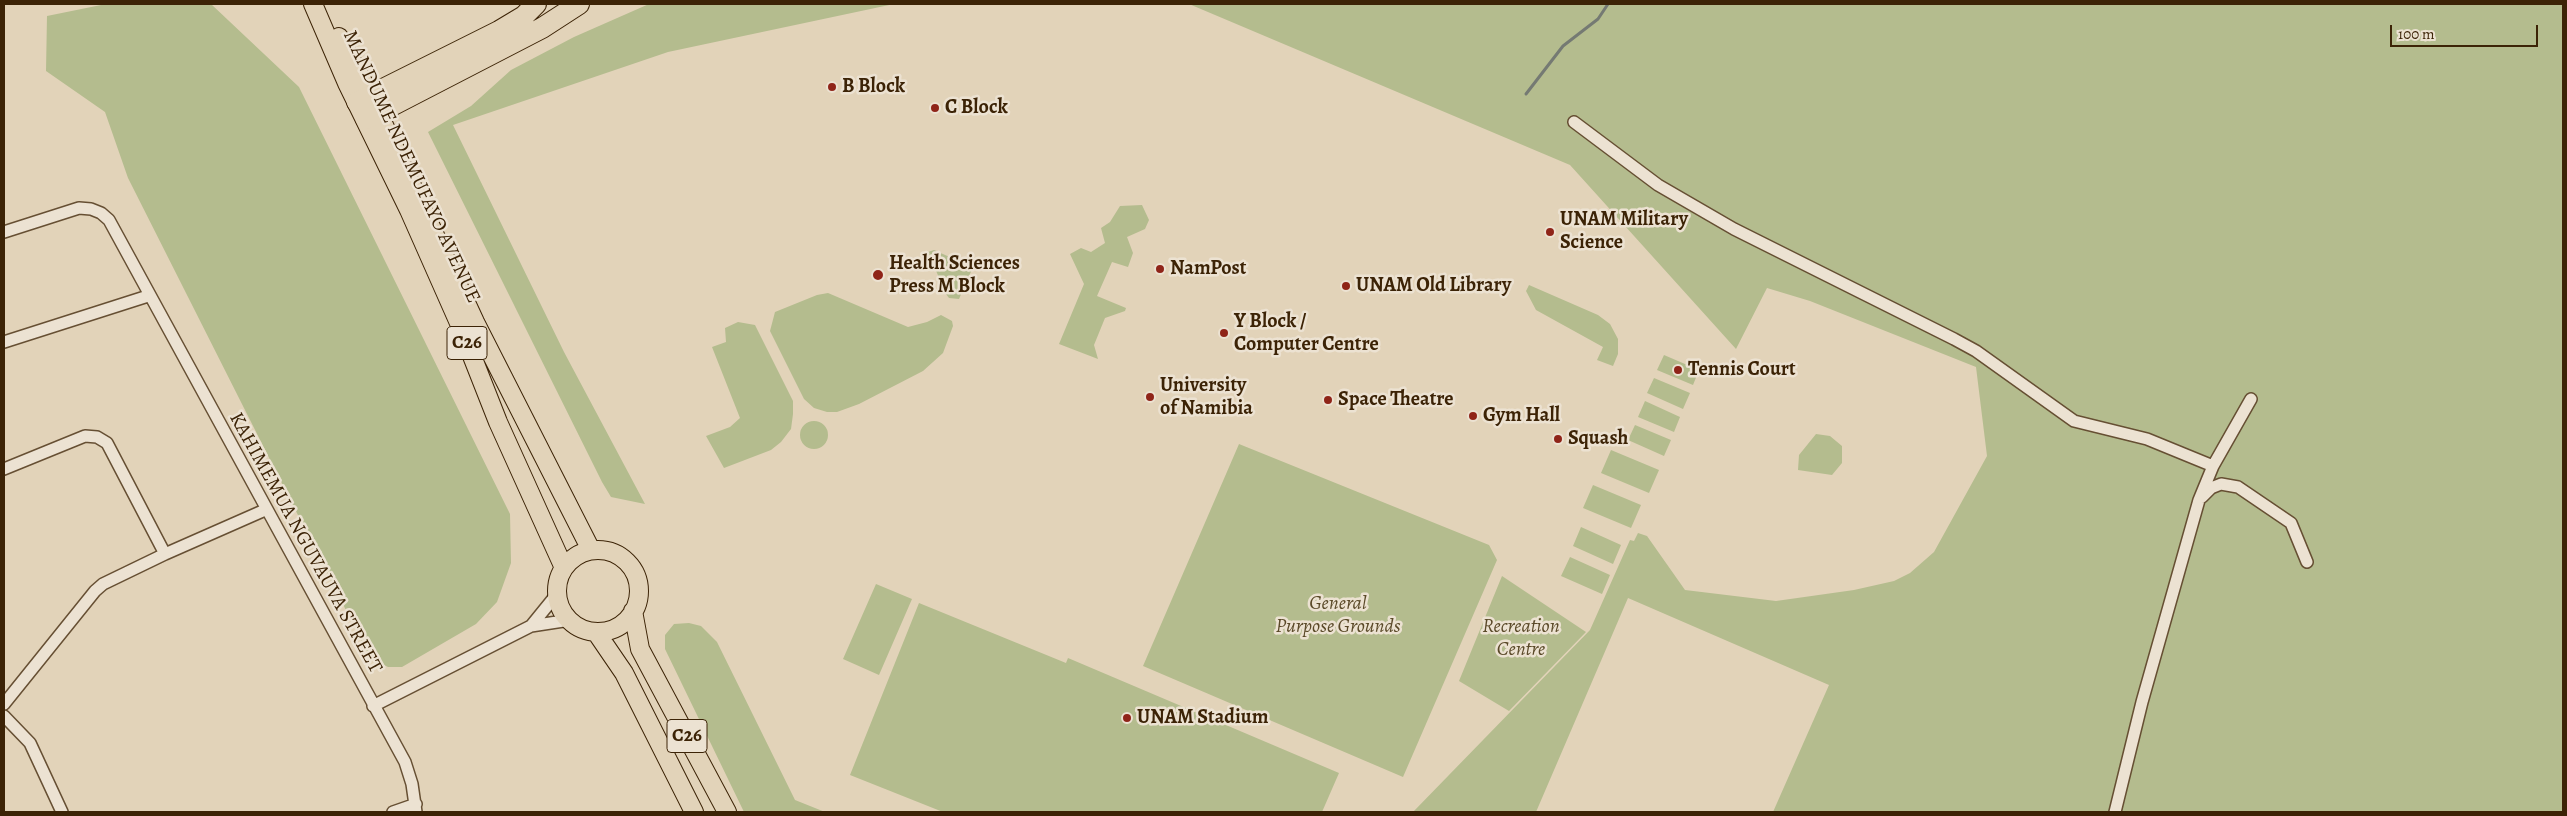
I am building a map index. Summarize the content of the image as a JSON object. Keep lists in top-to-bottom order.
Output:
{
  "streets": {
    "main road": ["MANDUME NDEMUFAYO AVENUE", "C26"],
    "street": ["KAHIMEMUA NGUVAUVA STREET"]
  },
  "crossings": [
    ["MANDUME NDEMUFAYO AVENUE", "C26"]
  ],
  "parks": ["General Purpose Grounds", "Recreation Centre"],
  "places": [
    "B Block",
    "C Block",
    "UNAM Military Science",
    "NamPost",
    "Health Sciences Press M Block",
    "UNAM Old Library",
    "Y Block / Computer Centre",
    "Tennis Court",
    "University of Namibia",
    "Space Theatre",
    "Gym Hall",
    "Squash",
    "UNAM Stadium"
  ],
  "scale_bar": "100 m"
}
